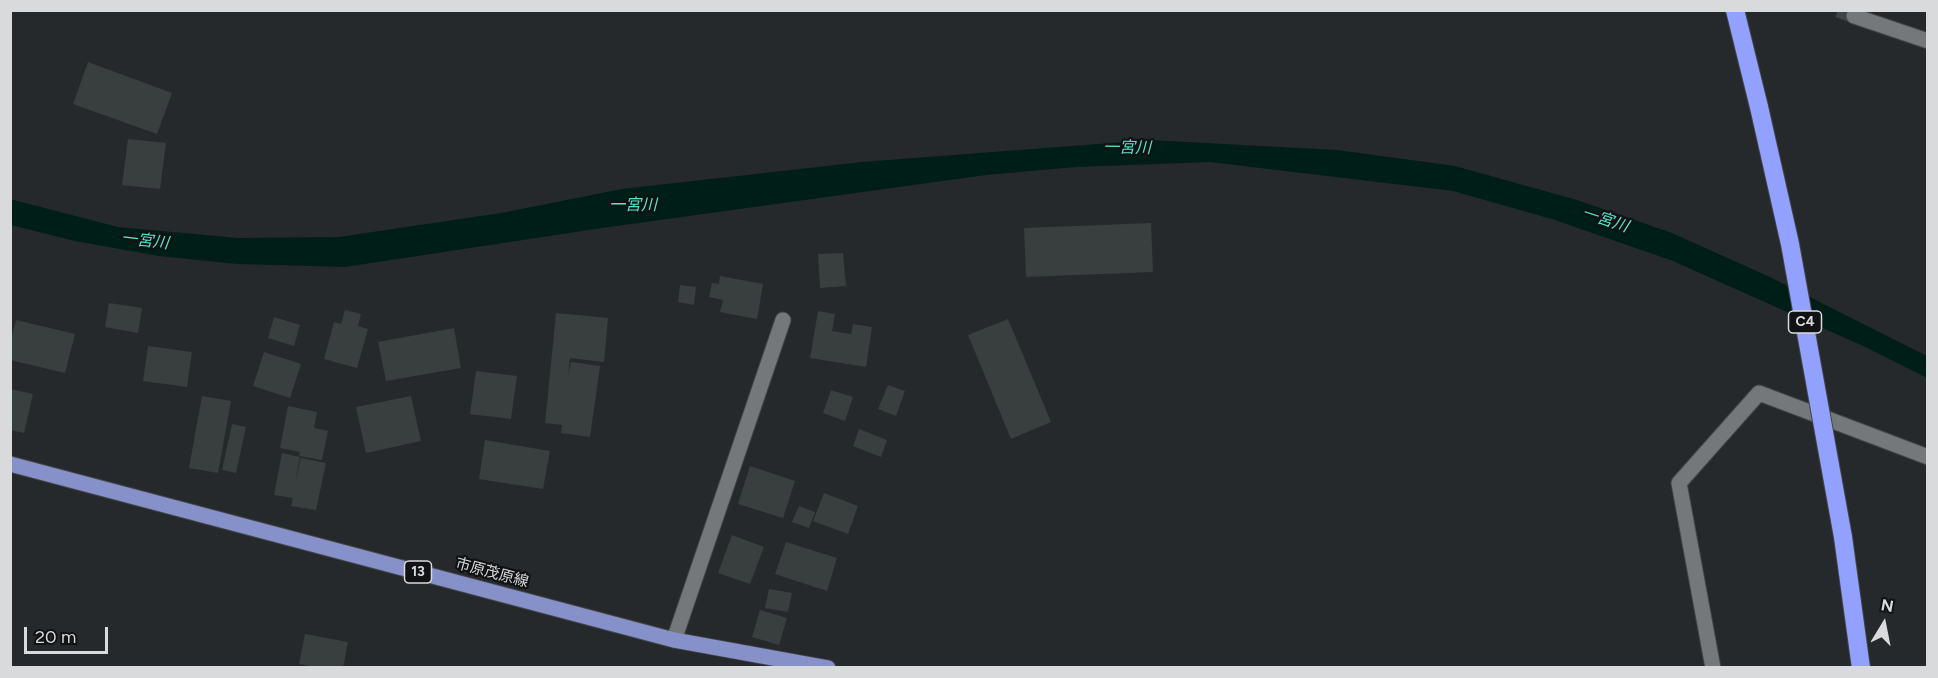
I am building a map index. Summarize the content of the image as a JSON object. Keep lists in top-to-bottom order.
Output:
{
  "streets": {
    "highway": ["C4"],
    "main road": ["13", "市原茂原線"]
  },
  "water": ["一宮川"],
  "scale_bar": "20 m",
  "north": "top"
}
